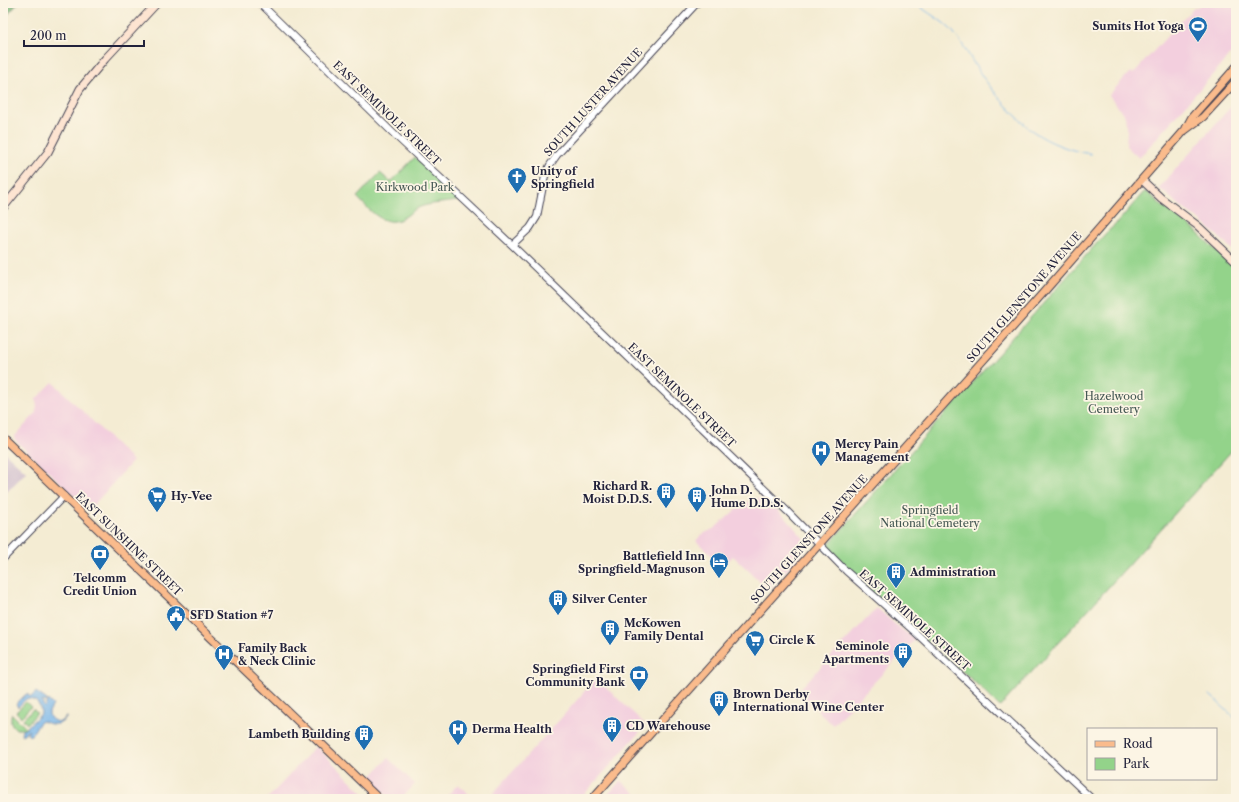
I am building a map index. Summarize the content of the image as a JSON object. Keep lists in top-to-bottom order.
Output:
{
  "streets": {
    "main road": ["SOUTH GLENSTONE AVENUE", "EAST SUNSHINE STREET"],
    "street": ["SOUTH LUSTER AVENUE", "EAST SEMINOLE STREET"]
  },
  "crossings": [
    ["SOUTH LUSTER AVENUE", "EAST SEMINOLE STREET"],
    ["EAST SEMINOLE STREET", "SOUTH GLENSTONE AVENUE"]
  ],
  "parks": ["Kirkwood Park", "Hazelwood Cemetery", "Springfield National Cemetery"],
  "places": {
    "sports": ["Sumits Hot Yoga"],
    "church": ["Unity of Springfield"],
    "hospital": ["Mercy Pain Management", "Family Back & Neck Clinic", "Derma Health"],
    "building": [
      "Richard R. Moist D.D.S.",
      "John D. Hume D.D.S.",
      "Administration",
      "Silver Center",
      "McKowen Family Dental",
      "Seminole Apartments",
      "Brown Derby International Wine Center",
      "CD Warehouse",
      "Lambeth Building"
    ],
    "supermarket": ["Hy-Vee", "Circle K"],
    "bank": ["Telcomm Credit Union", "Springfield First Community Bank"],
    "hotel": ["Battlefield Inn Springfield-Magnuson"],
    "public building": ["SFD Station #7"]
  },
  "legend": ["Road", "Park"],
  "scale_bar": "200 m"
}
